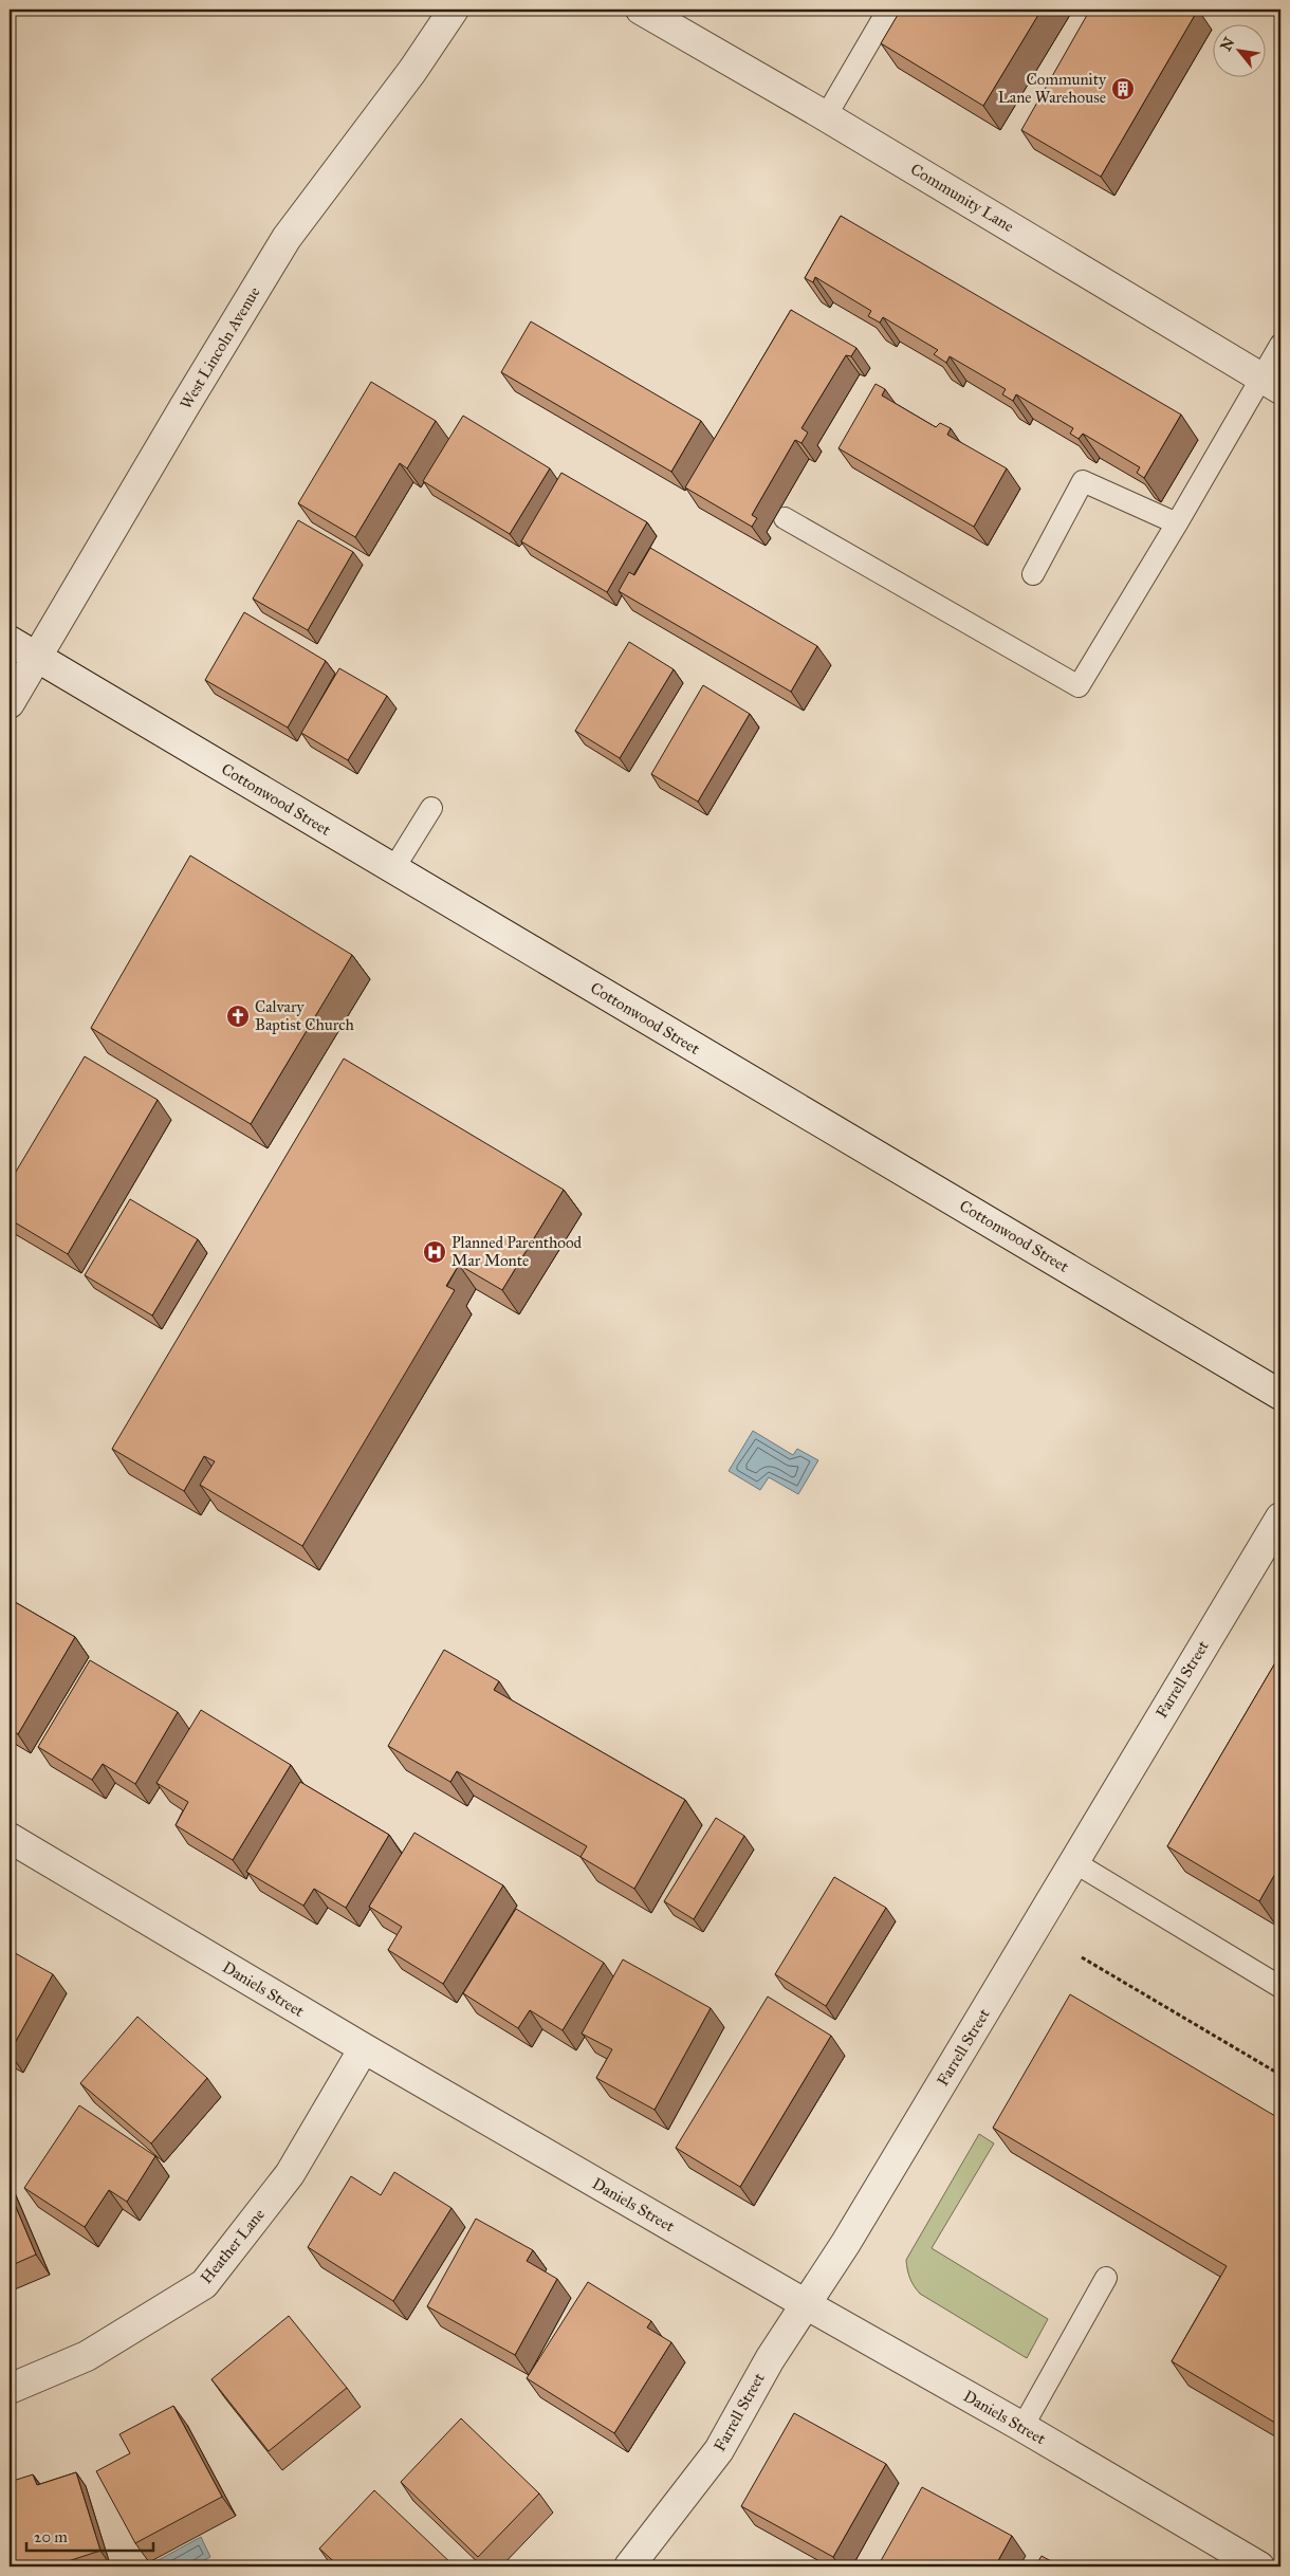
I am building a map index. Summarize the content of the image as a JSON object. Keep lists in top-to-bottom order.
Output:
{
  "streets": {
    "street": [
      "Community Lane",
      "West Lincoln Avenue",
      "Cottonwood Street",
      "Farrell Street",
      "Daniels Street",
      "Heather Lane"
    ]
  },
  "crossings": [
    ["West Lincoln Avenue", "Cottonwood Street"],
    ["Farrell Street", "Daniels Street"],
    ["Daniels Street", "Heather Lane"]
  ],
  "places": {
    "building": ["Community Lane Warehouse"],
    "church": ["Calvary Baptist Church"],
    "hospital": ["Planned Parenthood Mar Monte"]
  },
  "scale_bar": "20 m",
  "north": "top left"
}
